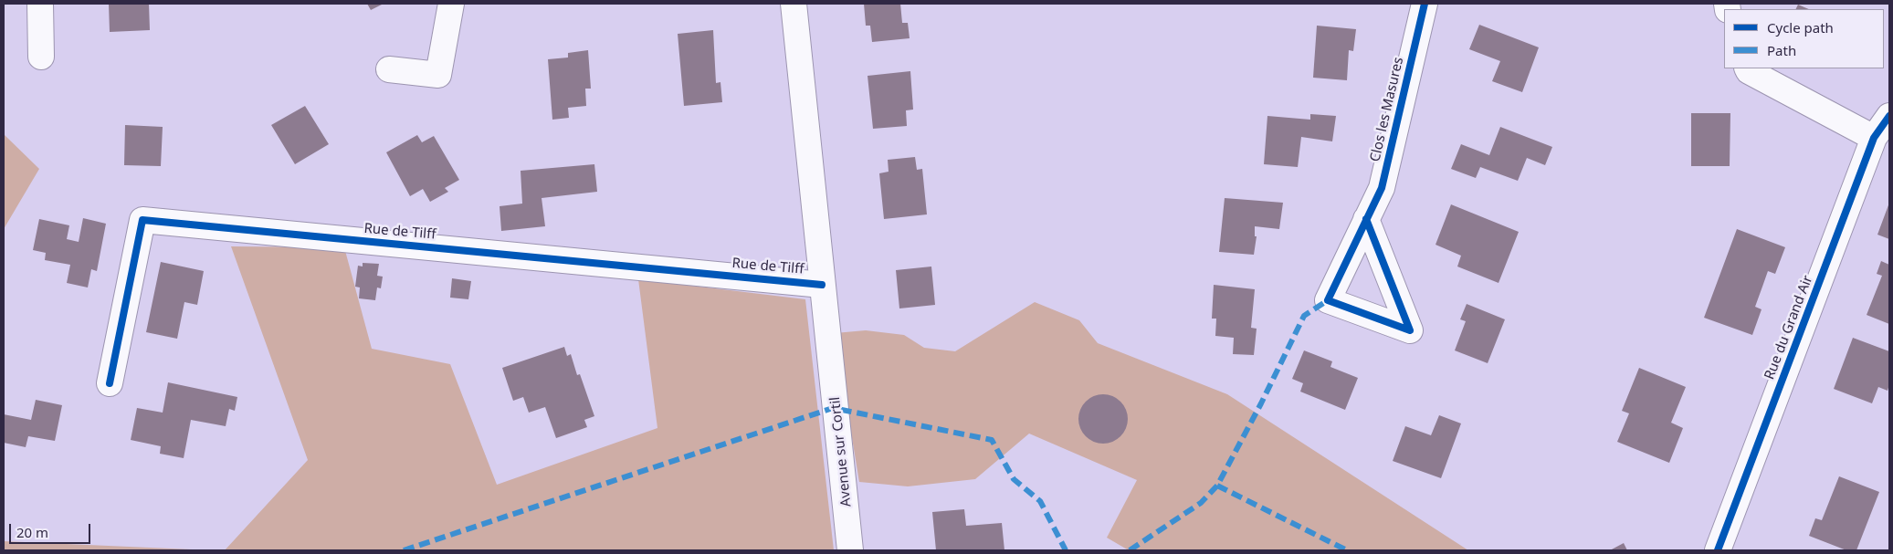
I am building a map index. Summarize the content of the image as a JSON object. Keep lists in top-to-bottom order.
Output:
{
  "streets": {
    "street": [
      "Clos les Masures",
      "Rue de Tilff",
      "Rue du Grand Air",
      "Avenue sur Cortil"
    ]
  },
  "crossings": [
    ["Rue de Tilff", "Avenue sur Cortil"]
  ],
  "legend": ["Cycle path", "Path"],
  "scale_bar": "20 m"
}
